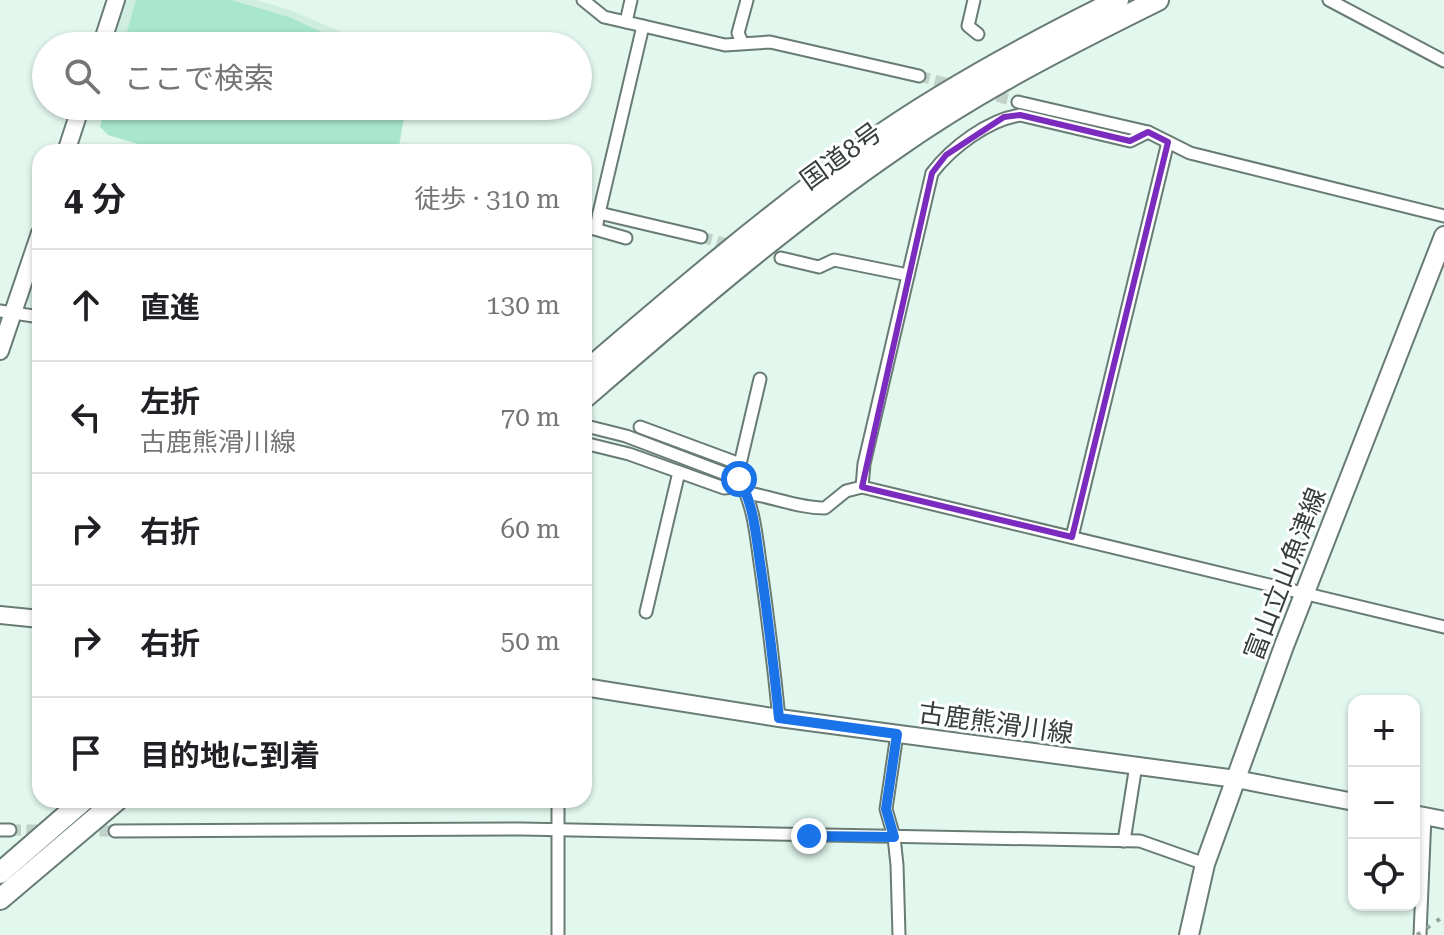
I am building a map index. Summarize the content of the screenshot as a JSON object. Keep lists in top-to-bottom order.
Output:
{
  "streets": {
    "highway": ["国道8号"],
    "main road": ["富山立山魚津線", "古鹿熊滑川線"]
  },
  "crossings": [
    ["富山立山魚津線", "古鹿熊滑川線"]
  ],
  "page": {
    "search": "ここで検索",
    "heading": ["4 分", "徒歩 · 310 m"],
    "list": [
      ["直進", "130 m"],
      ["左折", "古鹿熊滑川線", "70 m"],
      ["右折", "60 m"],
      ["右折", "50 m"],
      "目的地に到着"
    ],
    "map_buttons": ["+", "−"]
  }
}
